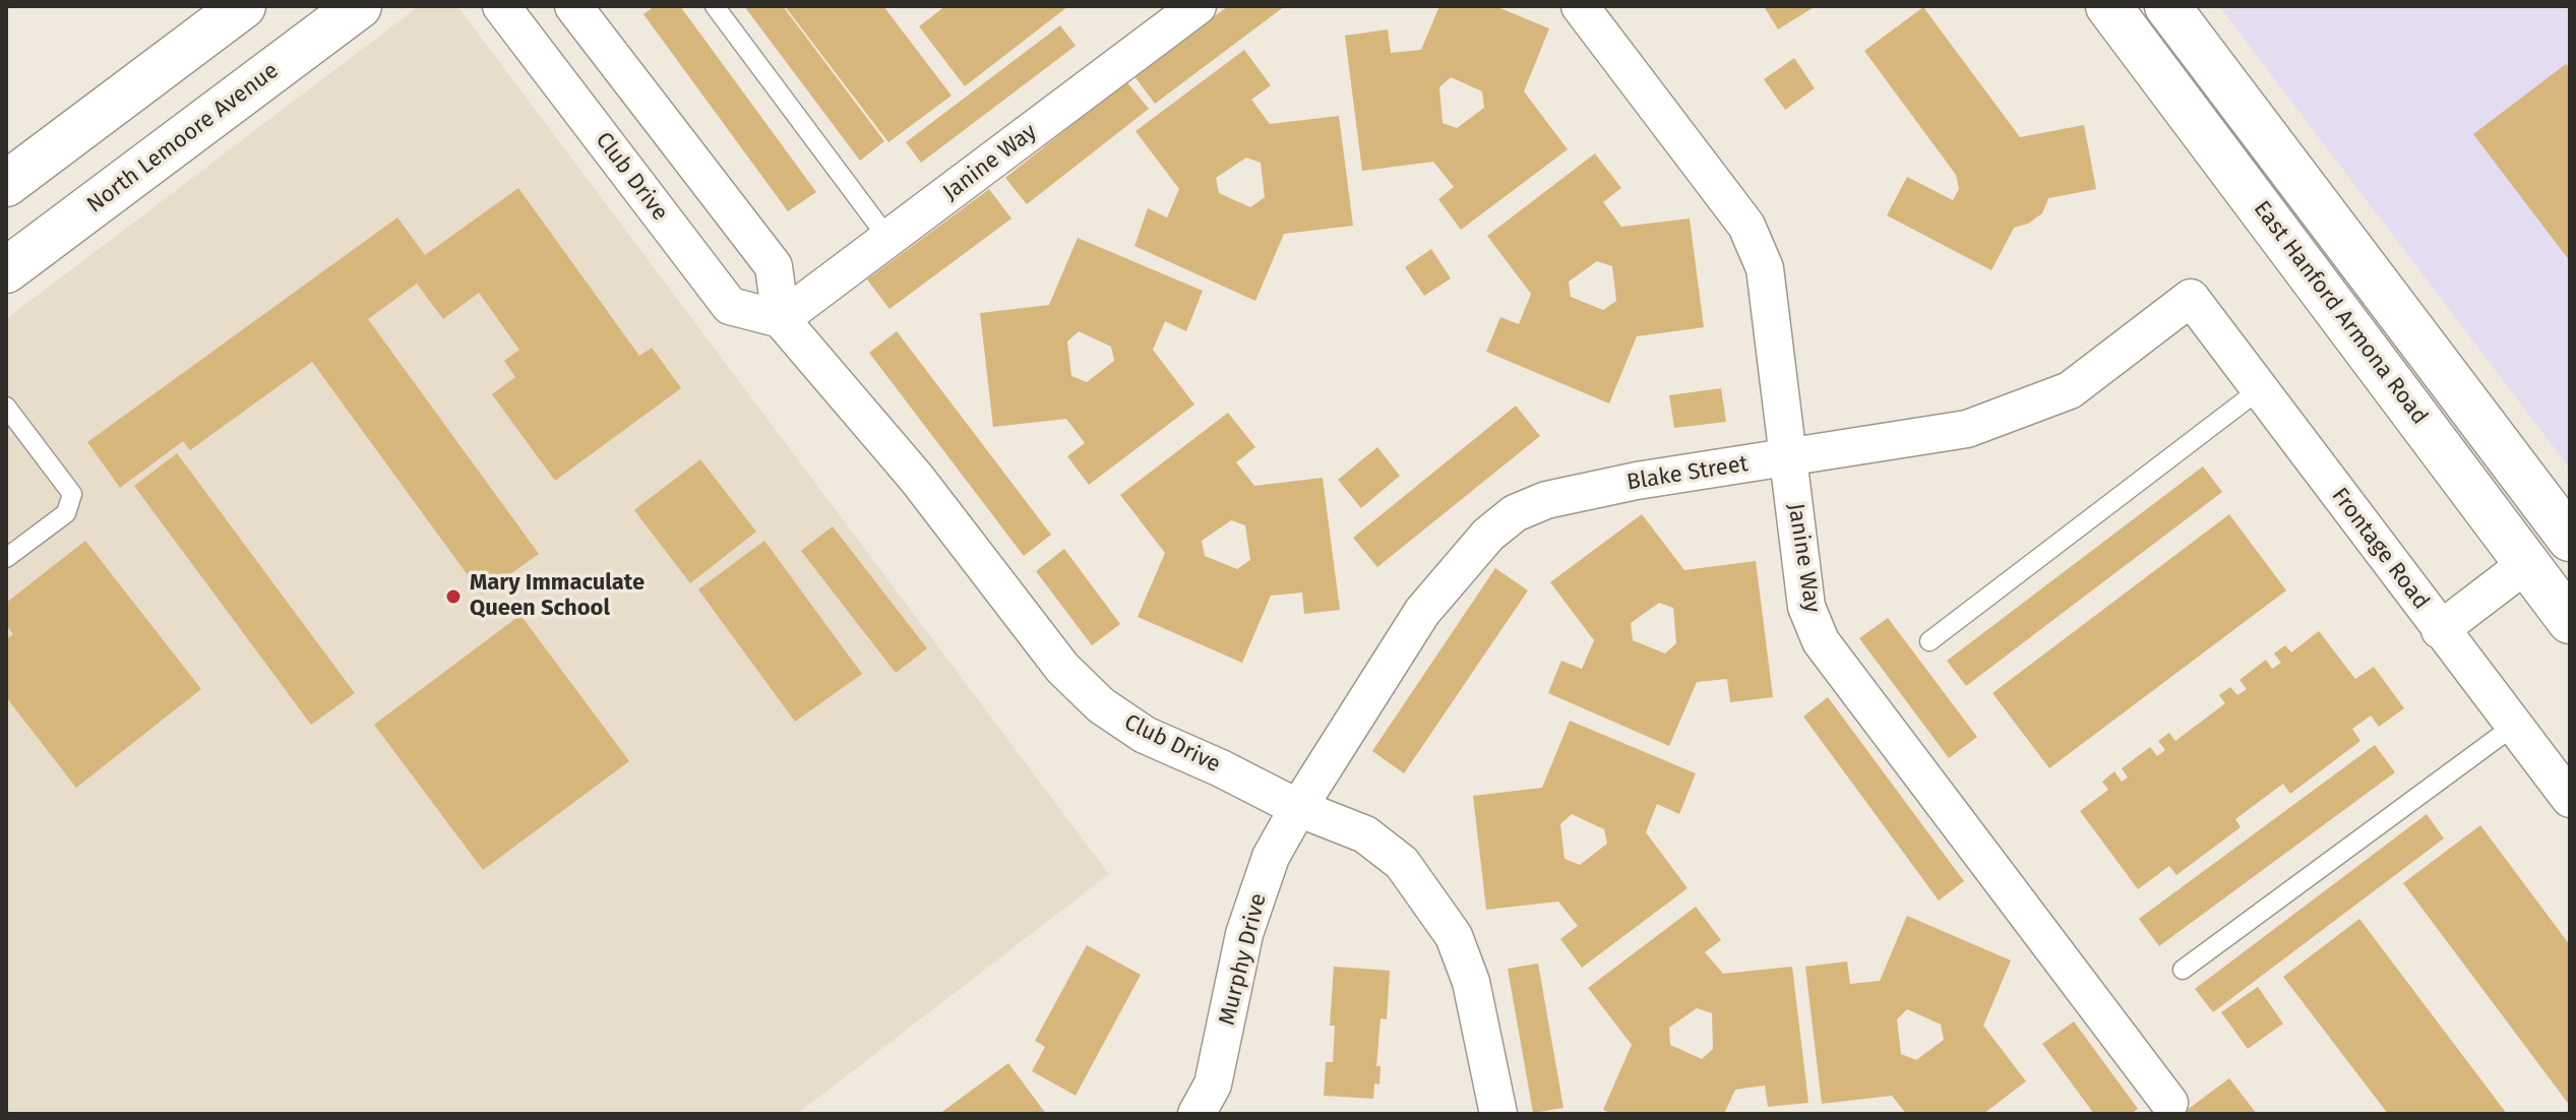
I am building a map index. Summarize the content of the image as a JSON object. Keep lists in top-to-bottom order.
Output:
{
  "streets": {
    "main road": ["North Lemoore Avenue", "East Hanford Armona Road"],
    "street": [
      "Janine Way",
      "Club Drive",
      "Blake Street",
      "Frontage Road",
      "Murphy Drive"
    ]
  },
  "crossings": [
    ["Janine Way", "Club Drive"],
    ["Janine Way", "Blake Street"],
    ["Club Drive", "Blake Street"],
    ["Club Drive", "Murphy Drive"],
    ["Blake Street", "Frontage Road"],
    ["Blake Street", "Murphy Drive"]
  ],
  "places": ["Mary Immaculate Queen School"]
}
